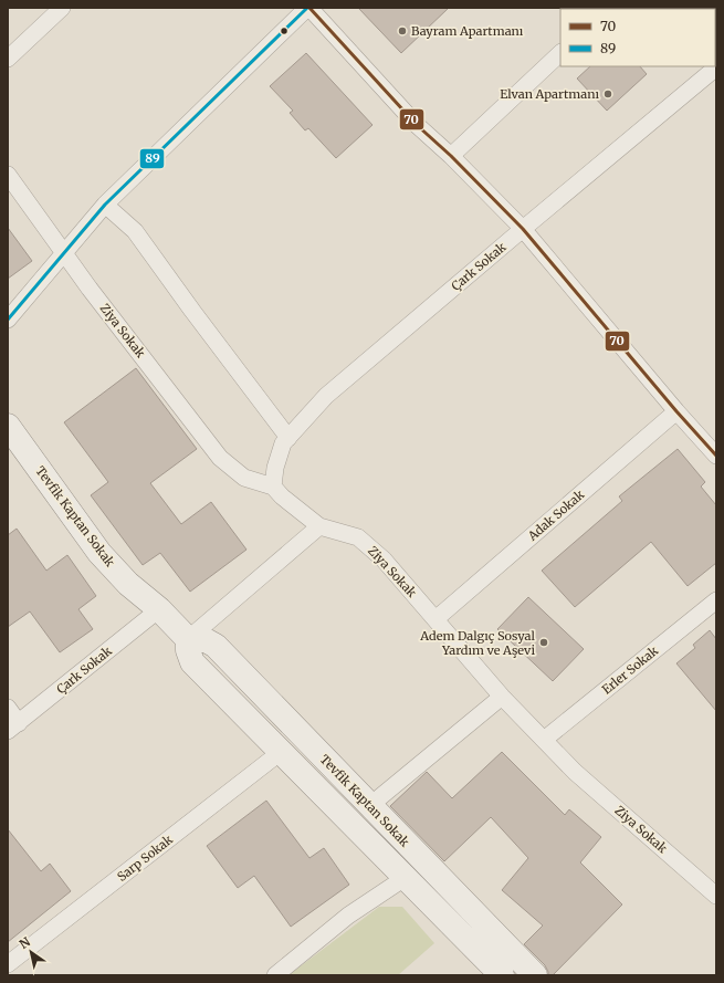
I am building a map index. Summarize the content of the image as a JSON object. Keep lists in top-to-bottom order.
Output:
{
  "streets": {
    "street": [
      "Çark Sokak",
      "Ziya Sokak",
      "Adak Sokak",
      "Tevfik Kaptan Sokak",
      "Erler Sokak",
      "Sarp Sokak"
    ]
  },
  "crossings": [
    ["Çark Sokak", "Ziya Sokak"],
    ["Çark Sokak", "Tevfik Kaptan Sokak"],
    ["Ziya Sokak", "Adak Sokak"],
    ["Ziya Sokak", "Erler Sokak"]
  ],
  "places": ["Bayram Apartmanı", "Elvan Apartmanı", "Adem Dalgıç Sosyal Yardım ve Aşevi"],
  "lines": ["transit line 70", "transit line 89"],
  "legend": ["70", "89"],
  "north": "top left"
}
